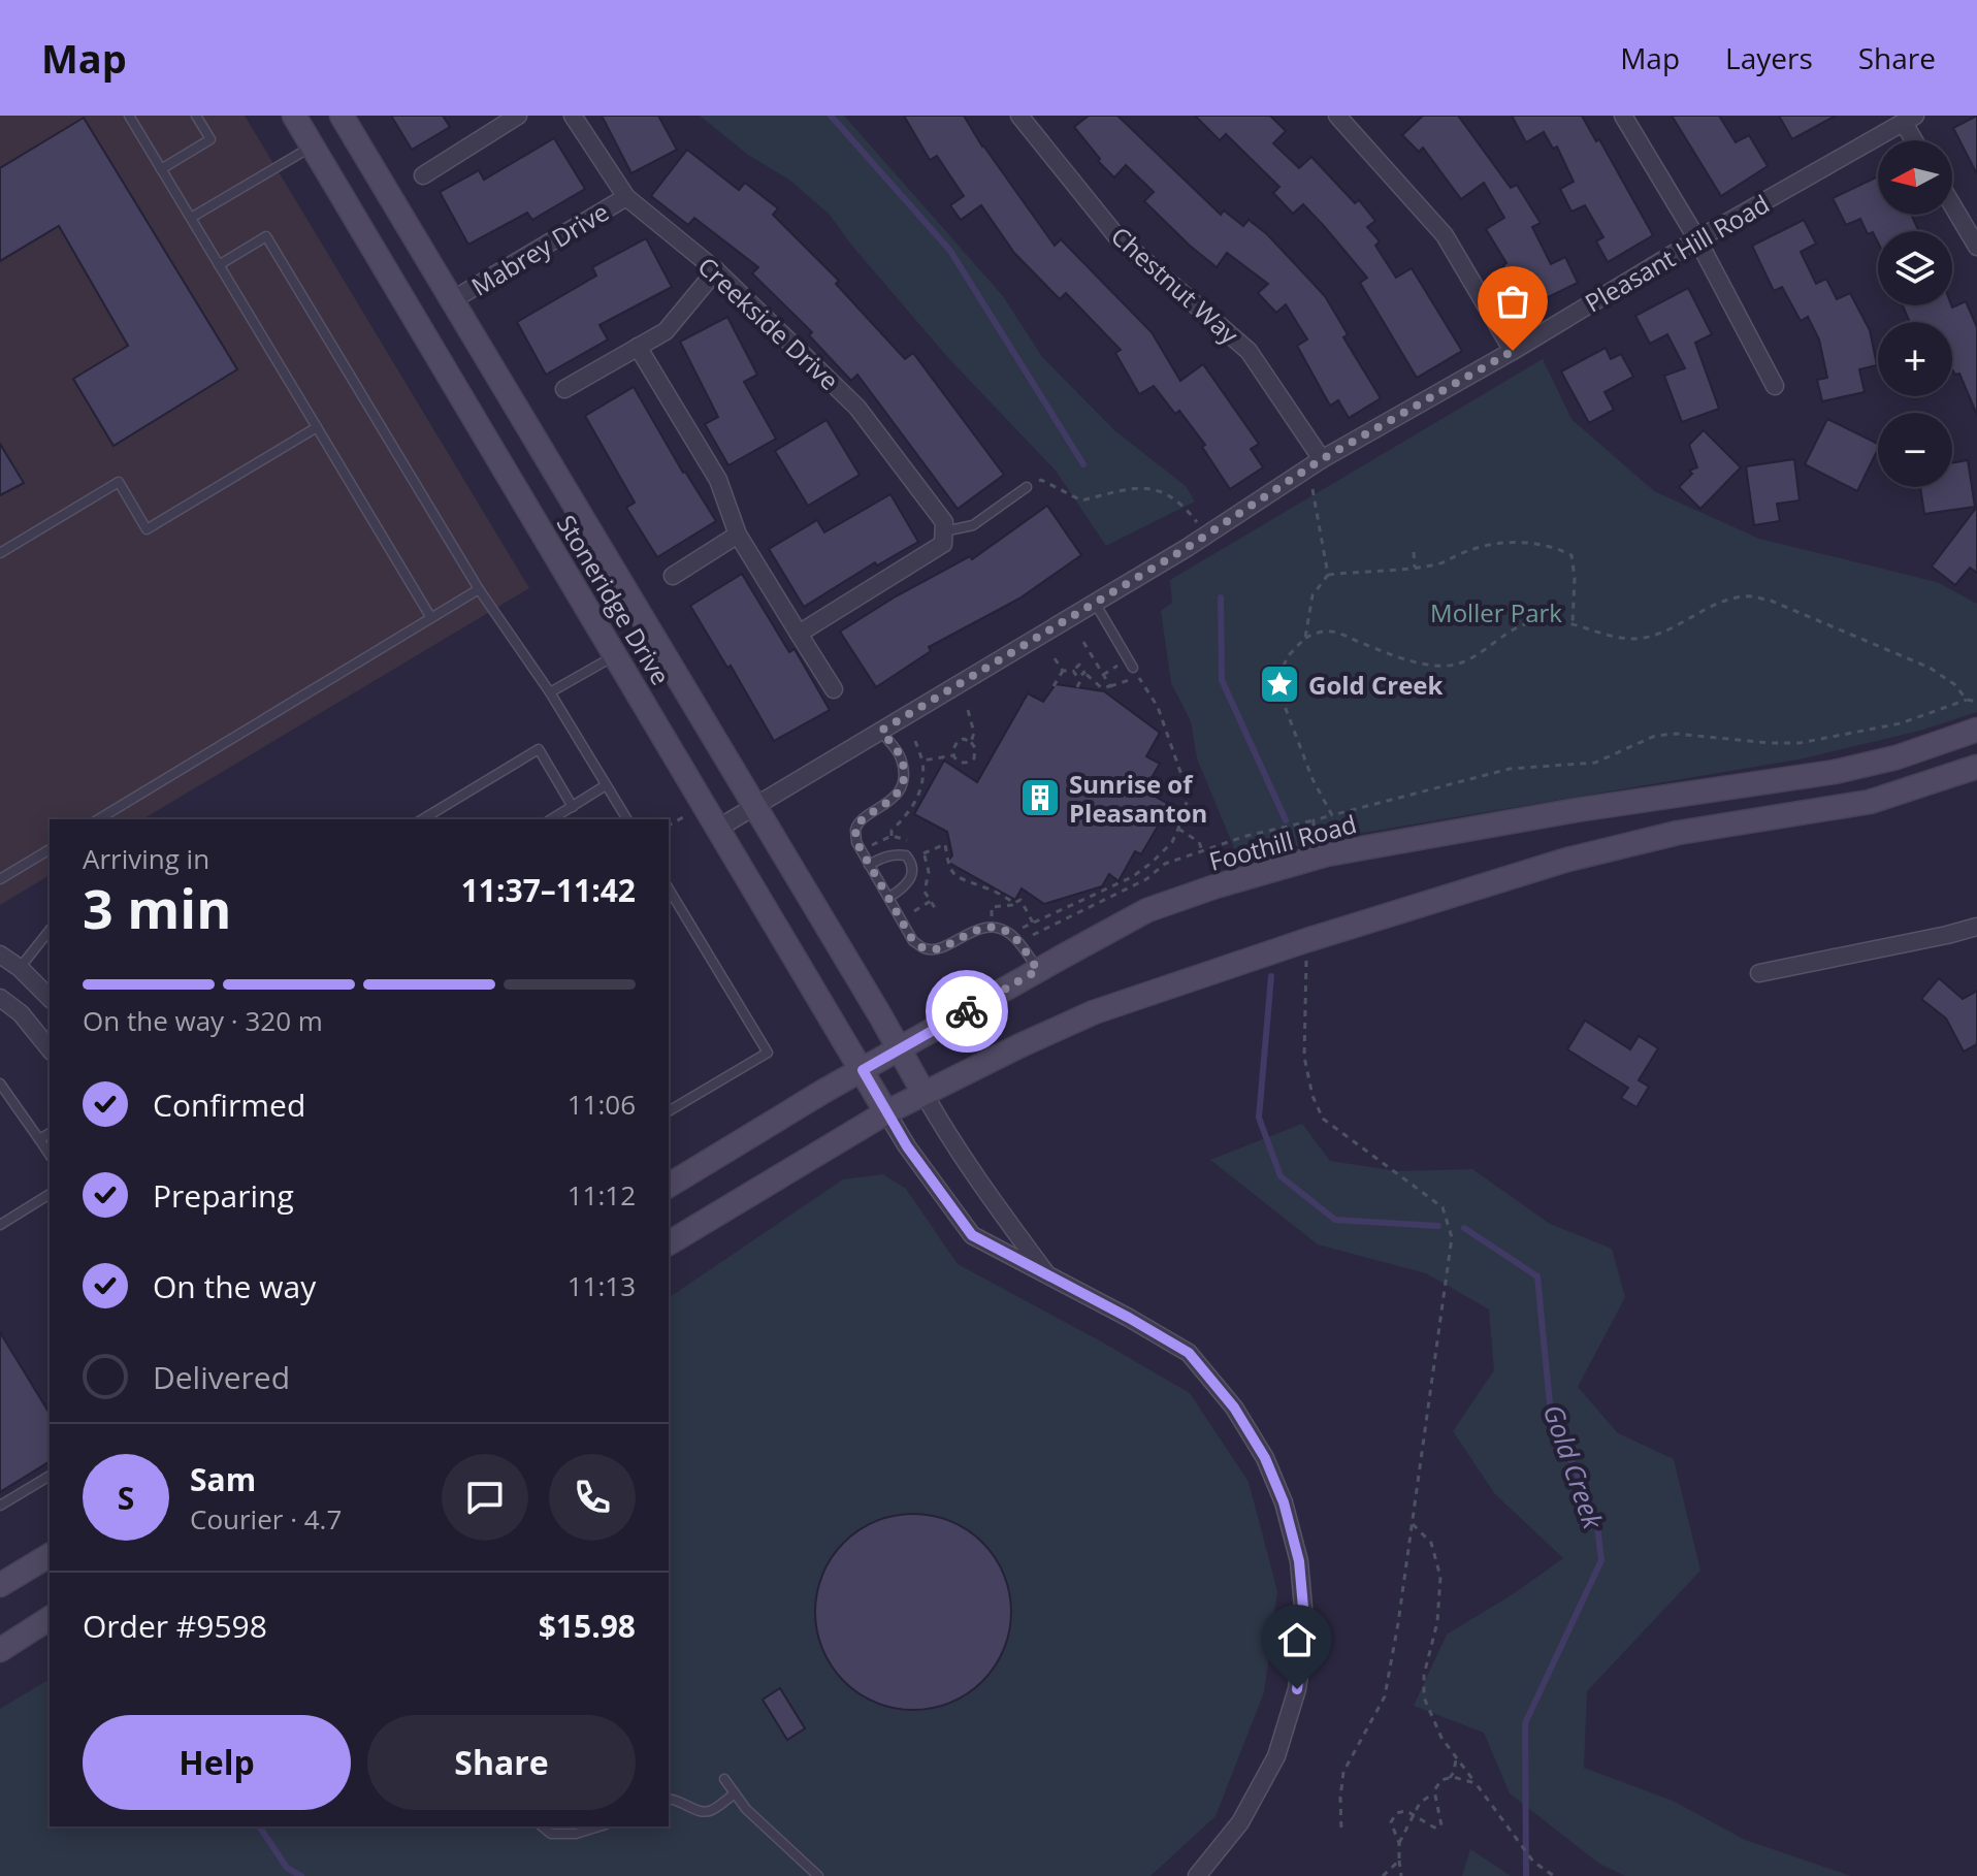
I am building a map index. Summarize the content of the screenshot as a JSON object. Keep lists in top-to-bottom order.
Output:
{
  "streets": {
    "main road": ["Stoneridge Drive", "Foothill Road"],
    "street": [
      "Mabrey Drive",
      "Pleasant Hill Road",
      "Chestnut Way",
      "Creekside Drive"
    ]
  },
  "crossings": [
    ["Mabrey Drive", "Creekside Drive"],
    ["Mabrey Drive", "Stoneridge Drive"],
    ["Pleasant Hill Road", "Chestnut Way"],
    ["Pleasant Hill Road", "Stoneridge Drive"],
    ["Stoneridge Drive", "Foothill Road"]
  ],
  "water": ["Gold Creek"],
  "parks": ["Moller Park"],
  "places": {
    "place": ["Gold Creek"],
    "building": ["Sunrise of Pleasanton"]
  },
  "north": "left",
  "page": {
    "header": "Map",
    "nav": ["Map", "Layers", "Share"],
    "map_buttons": ["+", "−"],
    "heading": ["3 min", "Arriving in", "11:37–11:42"],
    "panel": [
      "Sam",
      "Courier · 4.7",
      "Order #9598",
      "$15.98"
    ],
    "bar": "On the way · 320 m",
    "list": [
      ["Confirmed", "11:06"],
      ["Preparing", "11:12"],
      ["On the way", "11:13"],
      "Delivered"
    ],
    "round": "S",
    "buttons": ["Help", "Share"]
  }
}
